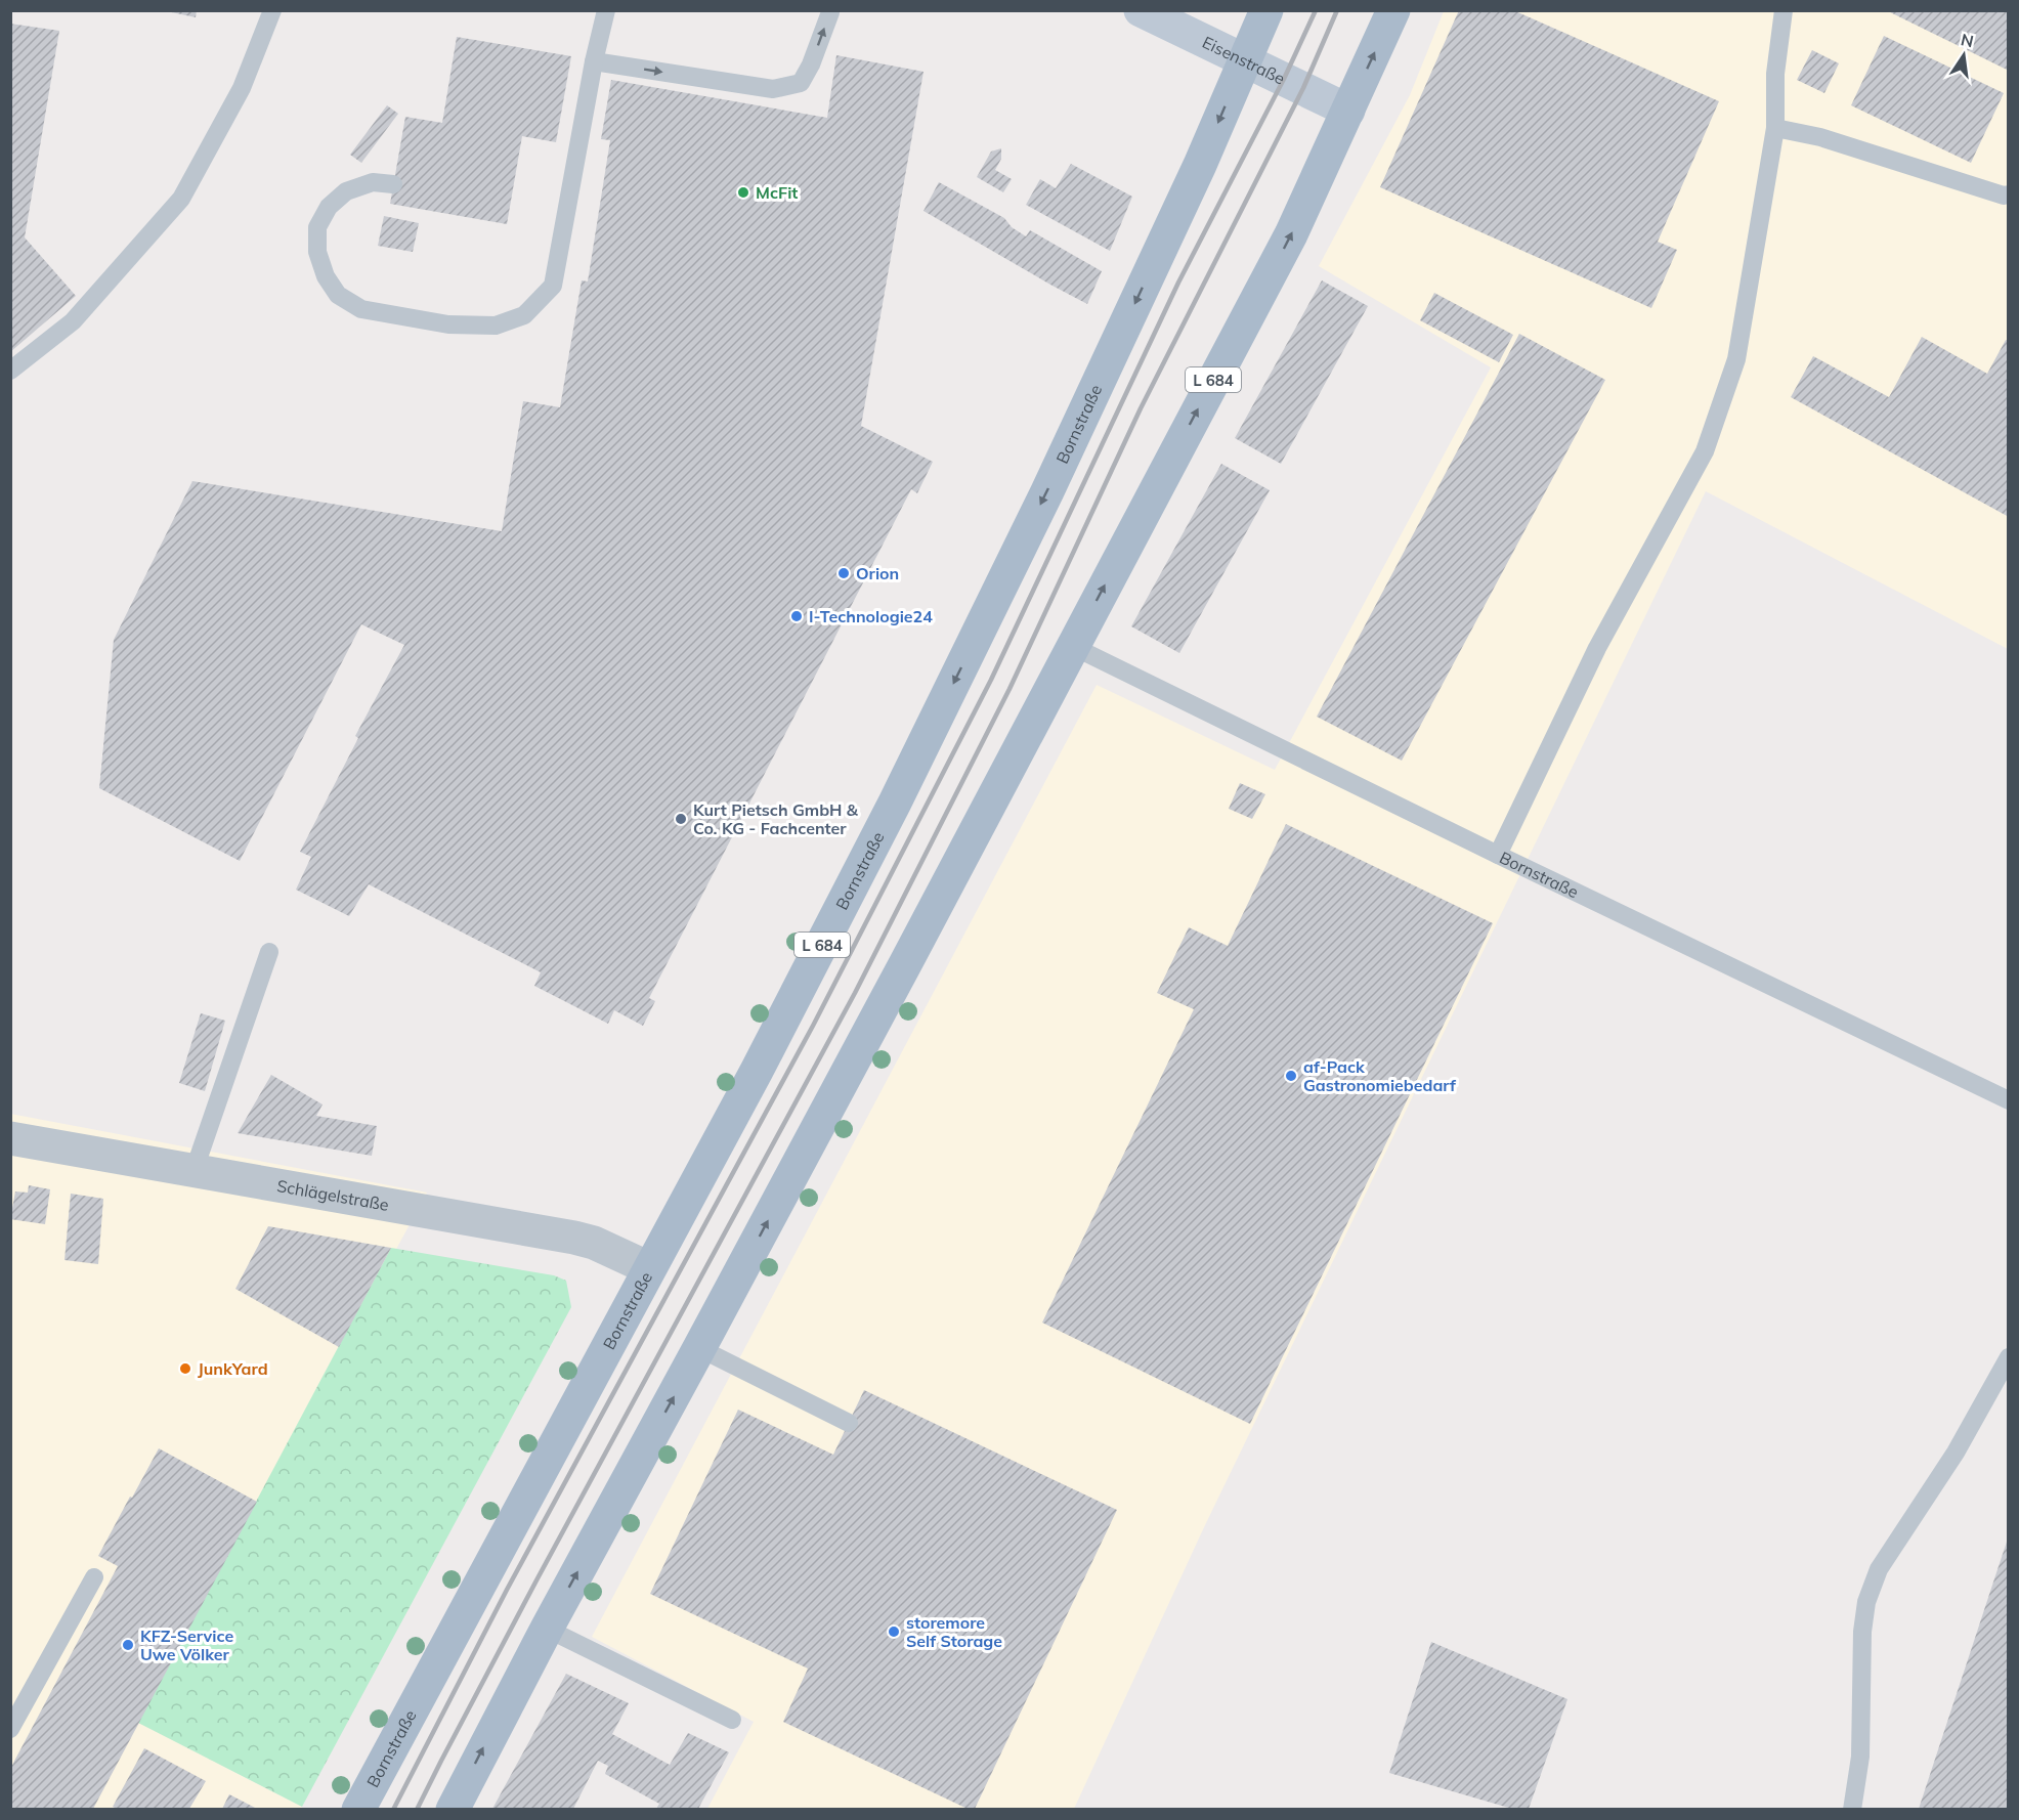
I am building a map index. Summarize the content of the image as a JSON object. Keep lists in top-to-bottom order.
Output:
{
  "streets": {
    "main road": ["L 684", "Bornstraße"],
    "street": ["Eisenstraße", "Schlägelstraße"]
  },
  "crossings": [
    ["Eisenstraße", "L 684"],
    ["Eisenstraße", "Bornstraße"],
    ["L 684", "Bornstraße"],
    ["Bornstraße", "Schlägelstraße"]
  ],
  "places": [
    "McFit",
    "Orion",
    "I-Technologie24",
    "Kurt Pietsch GmbH & Co. KG - Fachcenter",
    "af-Pack Gastronomiebedarf",
    "JunkYard",
    "storemore Self Storage",
    "KFZ-Service Uwe Völker"
  ],
  "north": "top"
}
